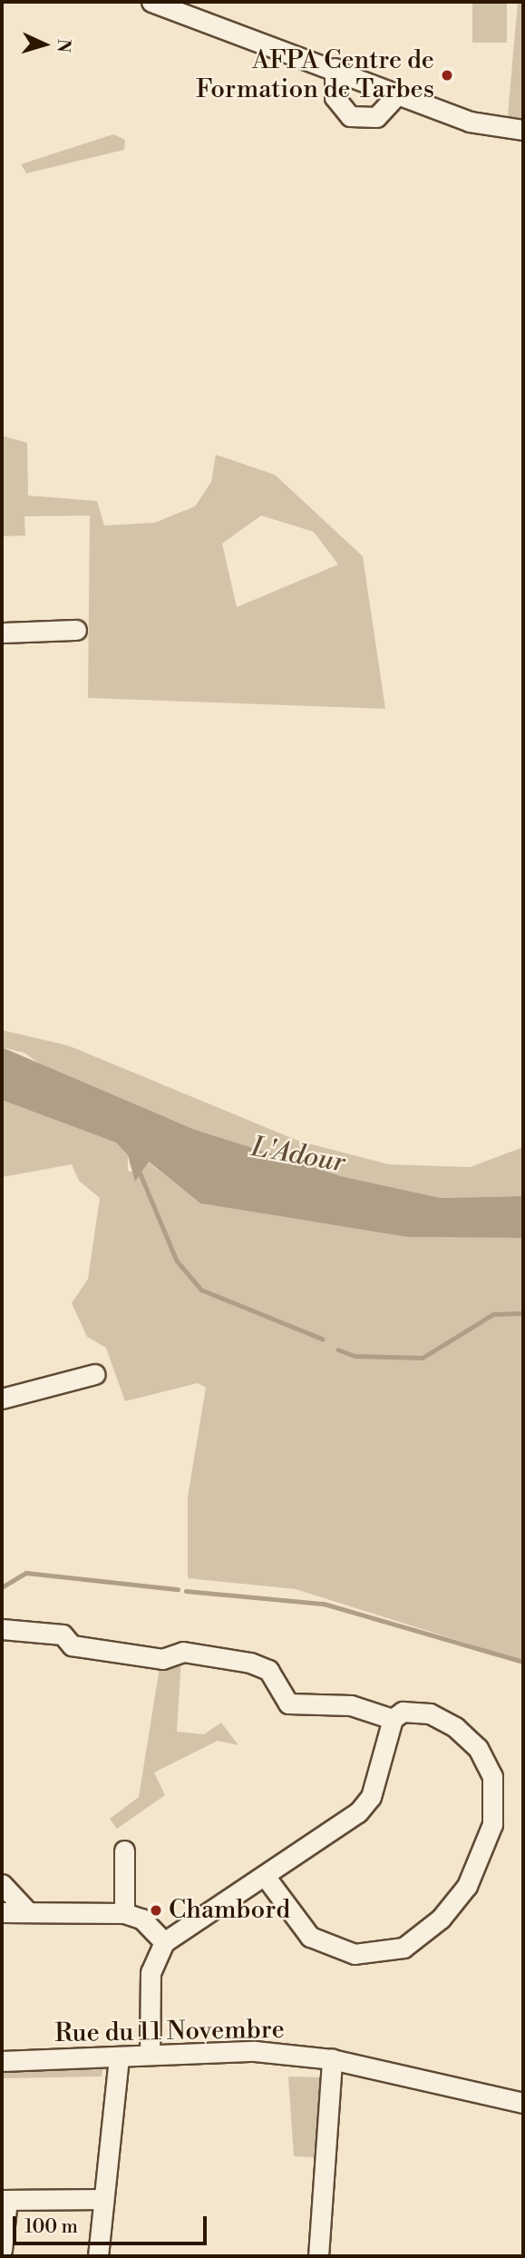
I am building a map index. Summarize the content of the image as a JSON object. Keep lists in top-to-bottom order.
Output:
{
  "streets": {
    "street": ["Rue du 11 Novembre"]
  },
  "water": ["L'Adour"],
  "places": ["AFPA Centre de Formation de Tarbes", "Chambord"],
  "scale_bar": "100 m",
  "north": "right"
}
